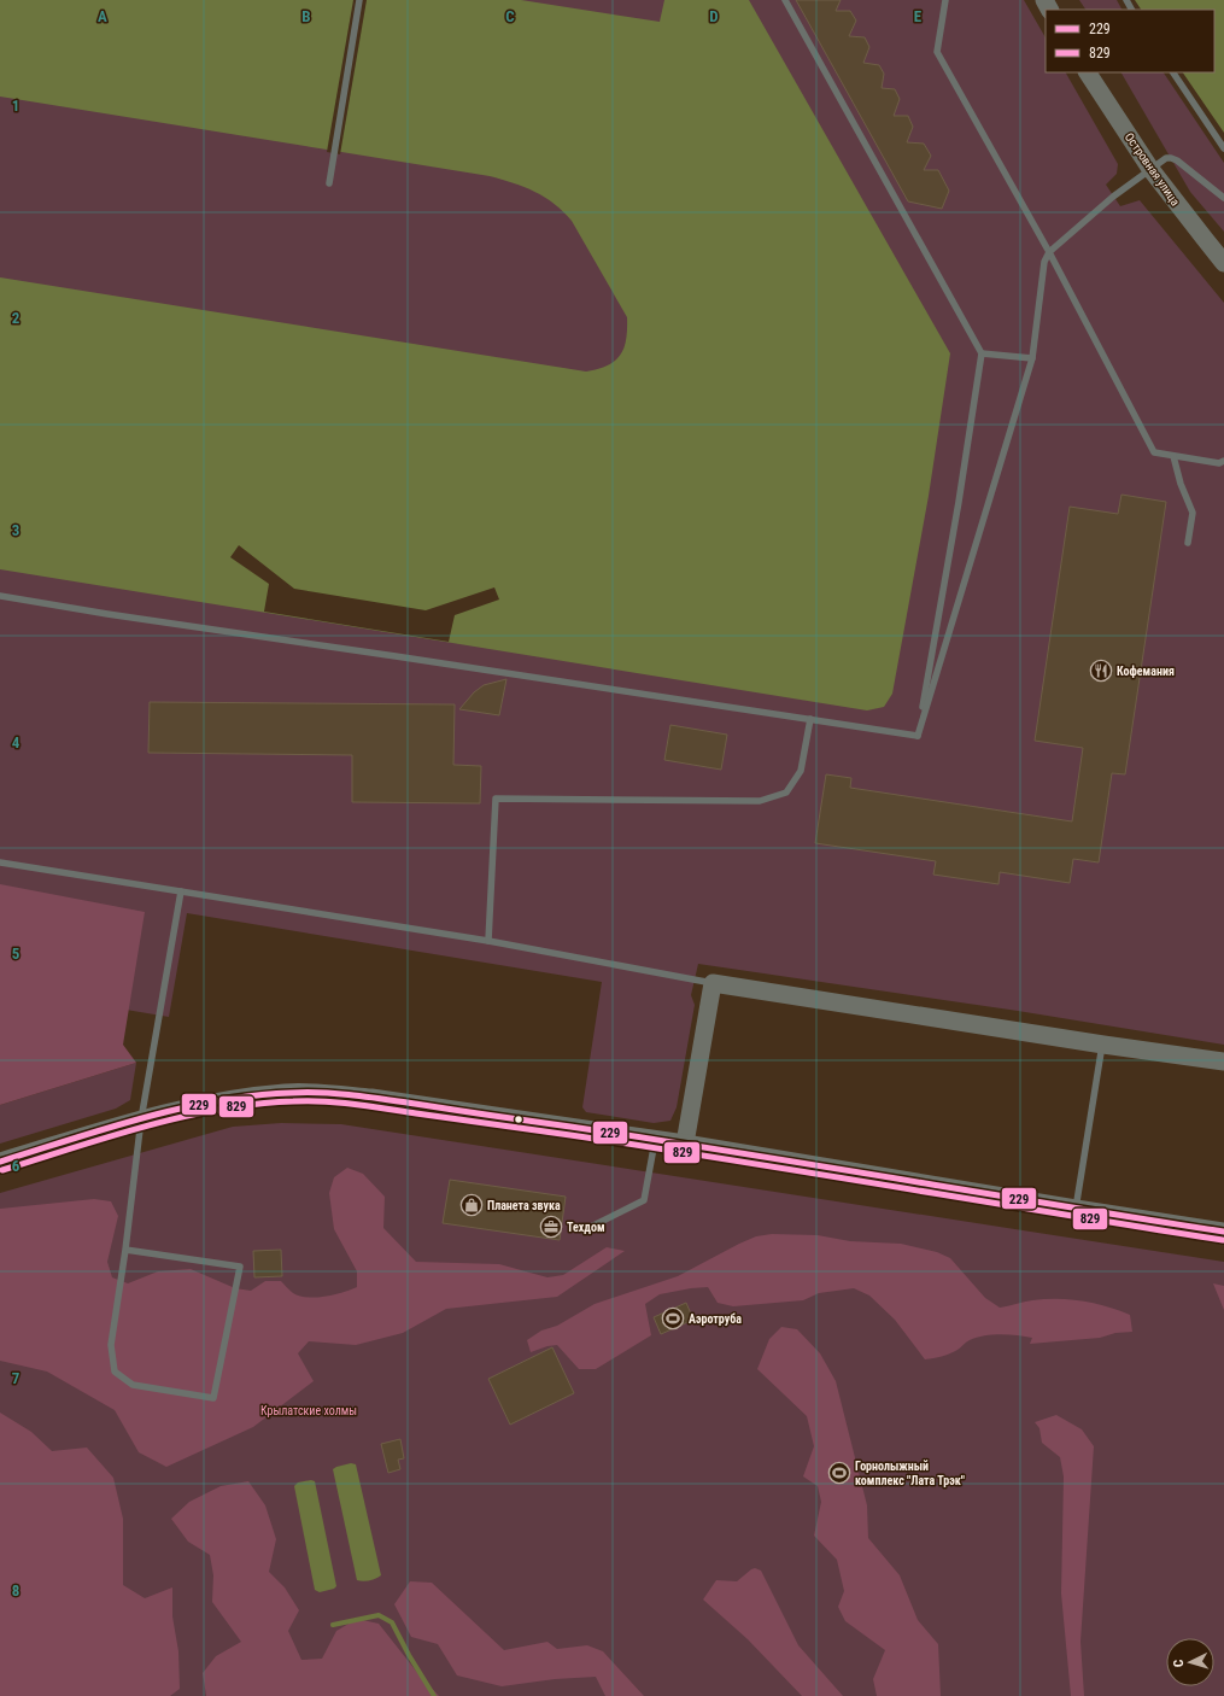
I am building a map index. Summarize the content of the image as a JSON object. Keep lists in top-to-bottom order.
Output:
{
  "streets": {
    "main road": ["Островная улица"]
  },
  "parks": ["Крылатские холмы"],
  "places": {
    "restaurant": ["Кофемания"],
    "shop": ["Планета звука"],
    "office": ["Техдом"],
    "sports": ["Аэротруба", "Горнолыжный комплекс \"Лата Трэк\""]
  },
  "lines": ["transit line 229", "transit line 829"],
  "legend": ["229", "829"],
  "north": "left",
  "grid": {
    "columns": [
      "A",
      "B",
      "C",
      "D",
      "E"
    ],
    "rows": [
      "1",
      "2",
      "3",
      "4",
      "5",
      "6",
      "7",
      "8"
    ]
  }
}
